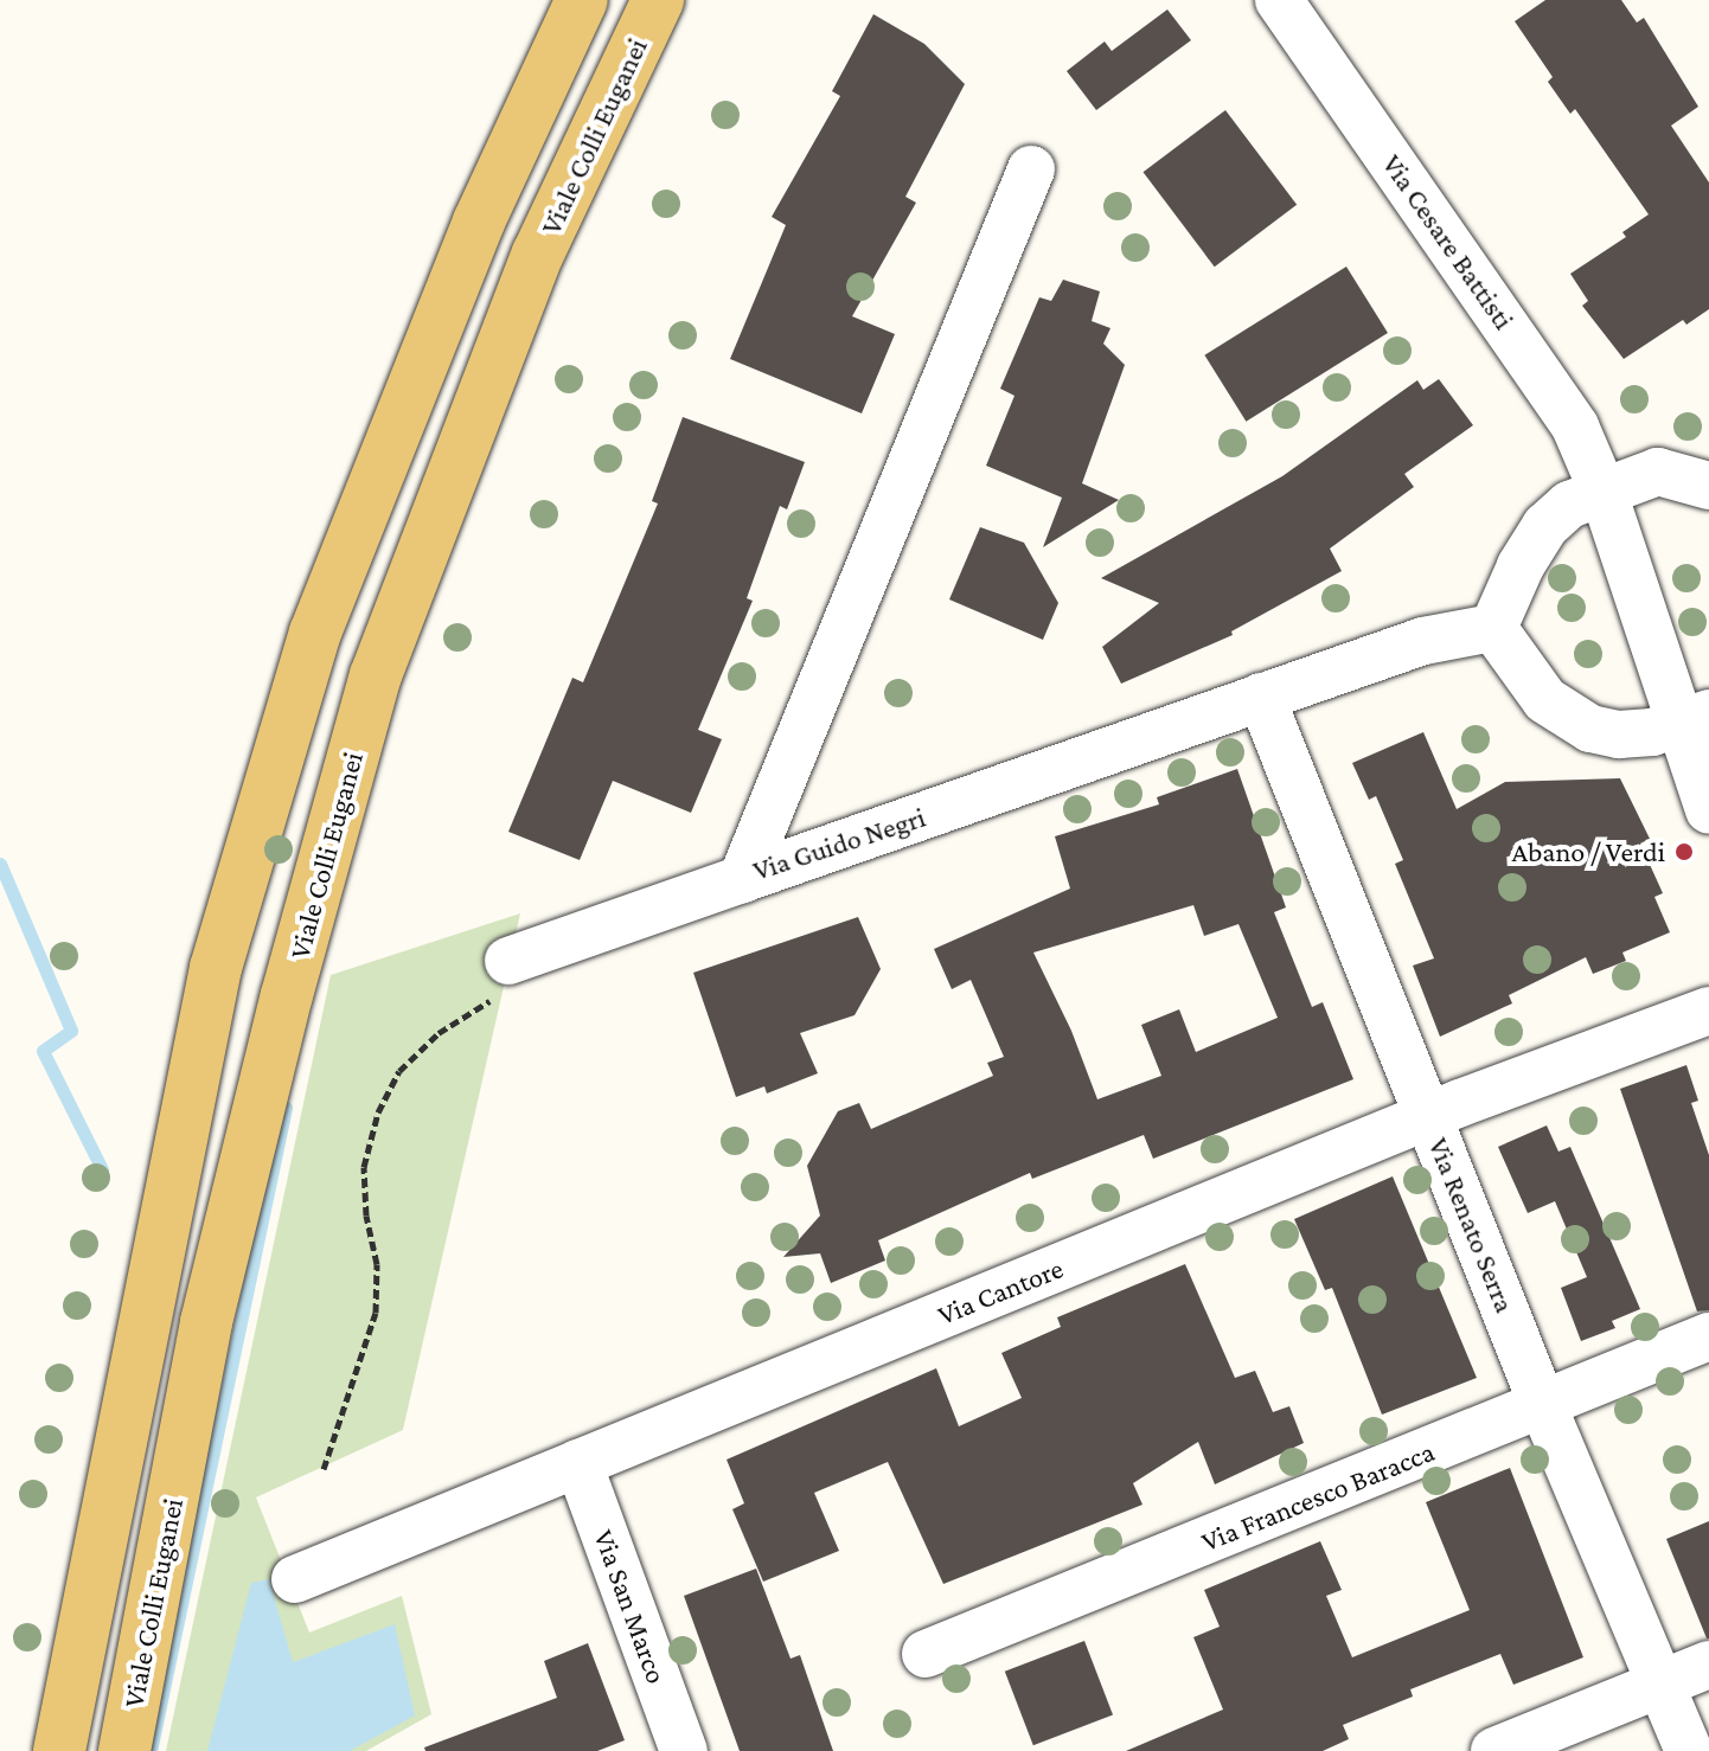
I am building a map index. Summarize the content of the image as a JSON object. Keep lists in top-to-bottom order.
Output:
{
  "streets": {
    "main road": ["Viale Colli Euganei"],
    "street": [
      "Via Cesare Battisti",
      "Via Guido Negri",
      "Via Renato Serra",
      "Via Cantore",
      "Via Francesco Baracca",
      "Via San Marco"
    ]
  },
  "crossings": [
    ["Via Guido Negri", "Via Renato Serra"],
    ["Via Renato Serra", "Via Cantore"],
    ["Via Renato Serra", "Via Francesco Baracca"],
    ["Via Cantore", "Via San Marco"]
  ],
  "places": ["Abano / Verdi"]
}
